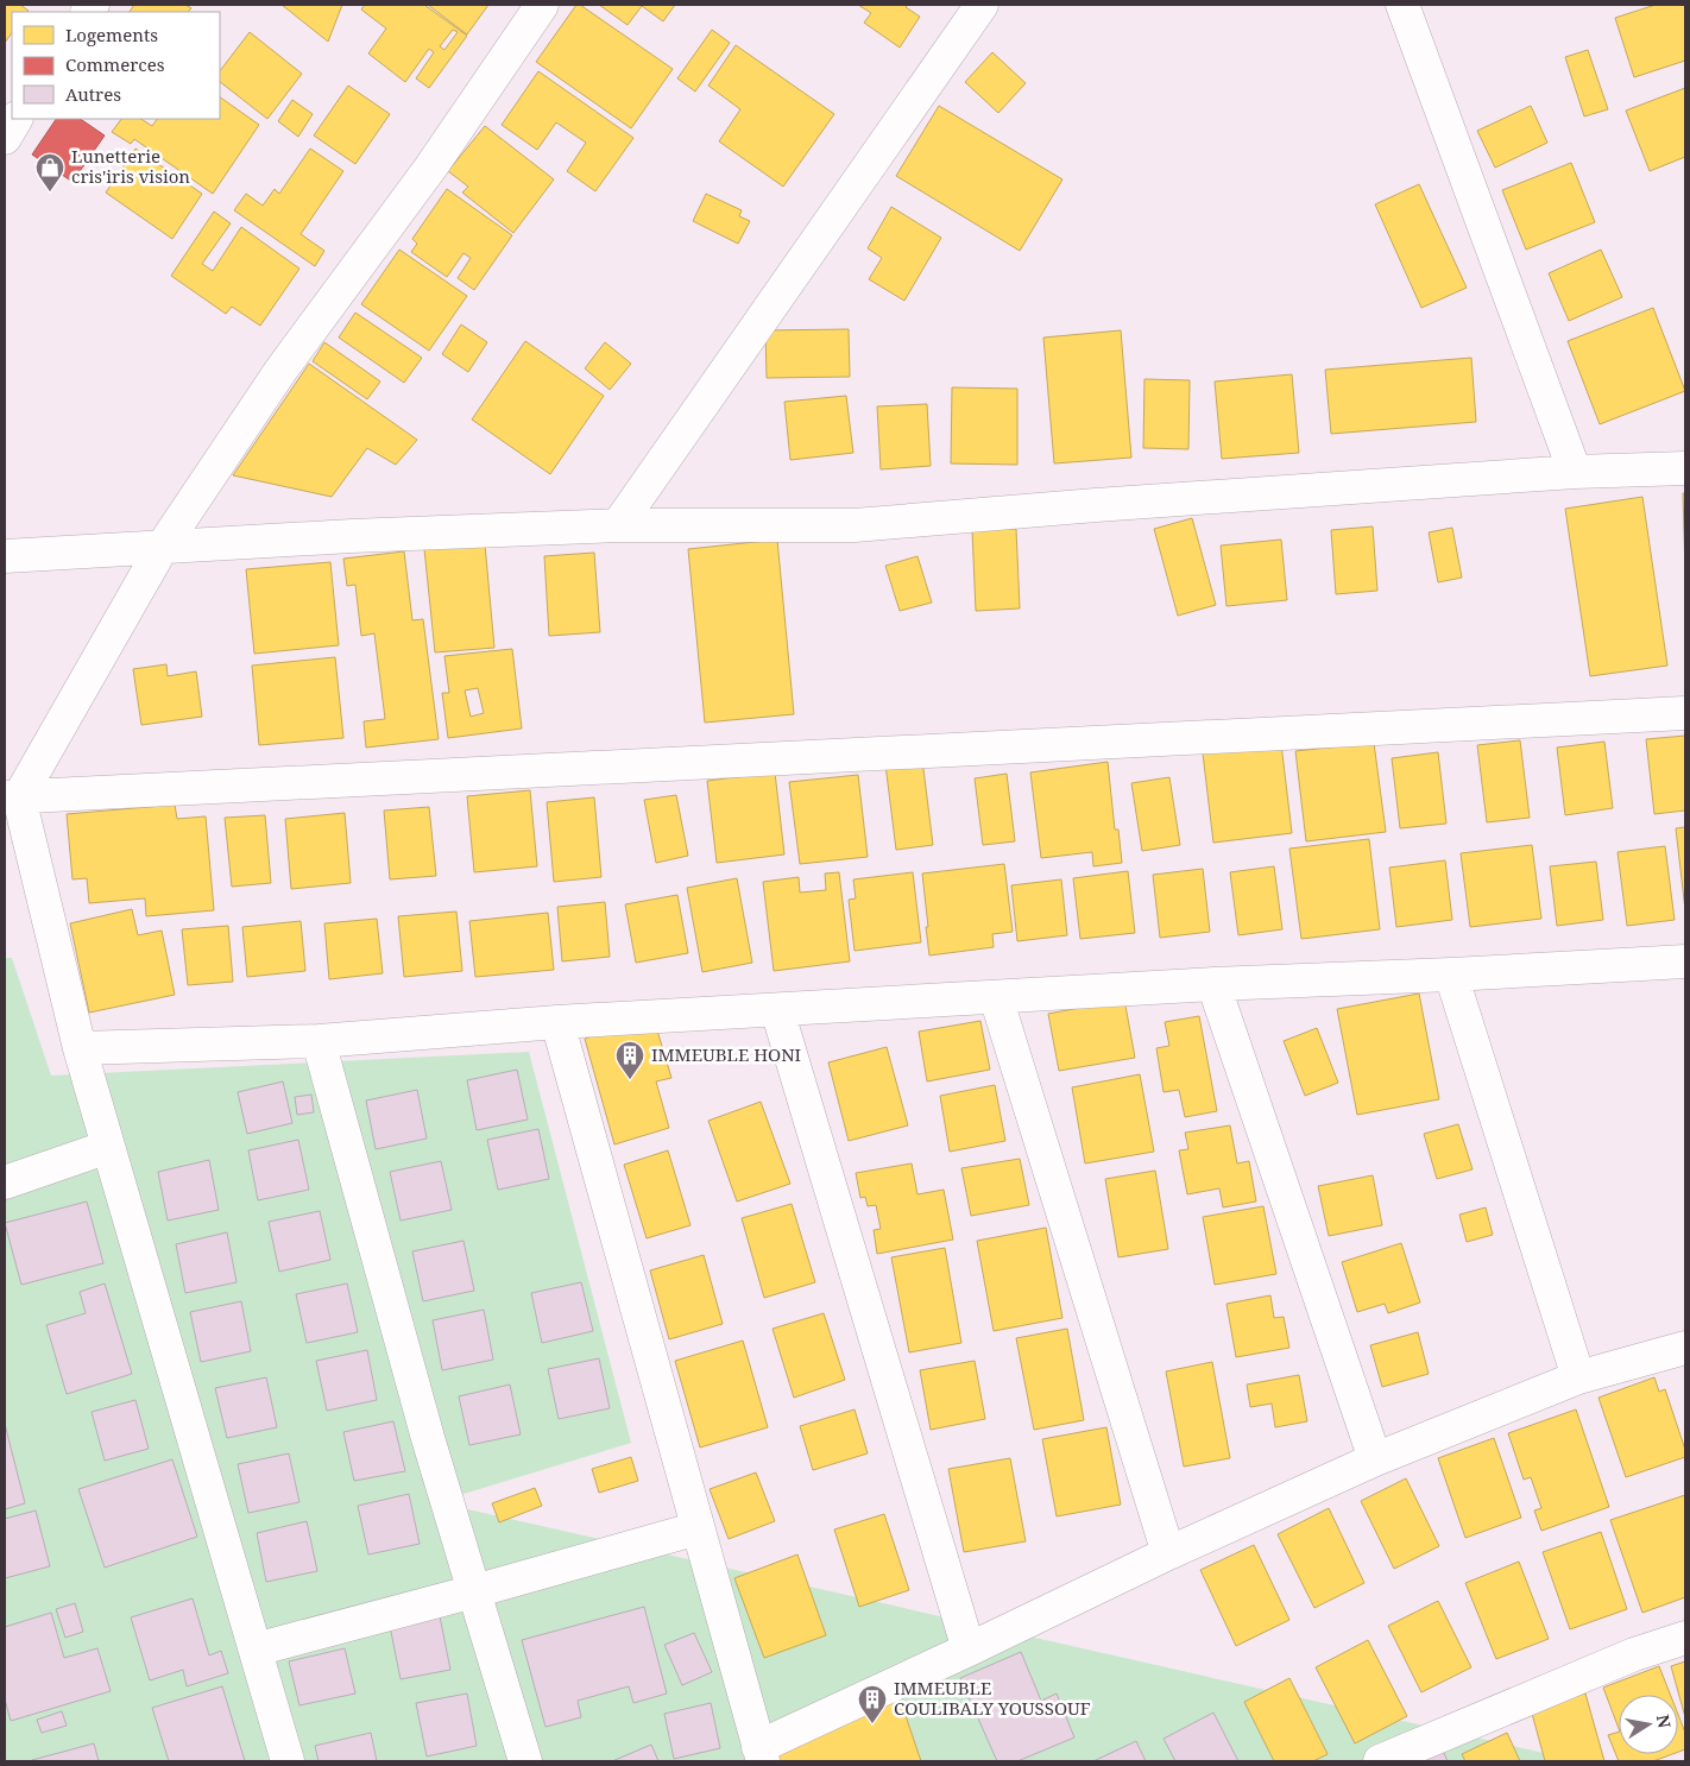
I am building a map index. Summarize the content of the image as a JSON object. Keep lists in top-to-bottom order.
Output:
{
  "places": {
    "shop": ["Lunetterie cris'iris vision"],
    "building": ["IMMEUBLE HONI", "IMMEUBLE COULIBALY YOUSSOUF"]
  },
  "legend": ["Logements", "Commerces", "Autres"],
  "north": "right"
}
